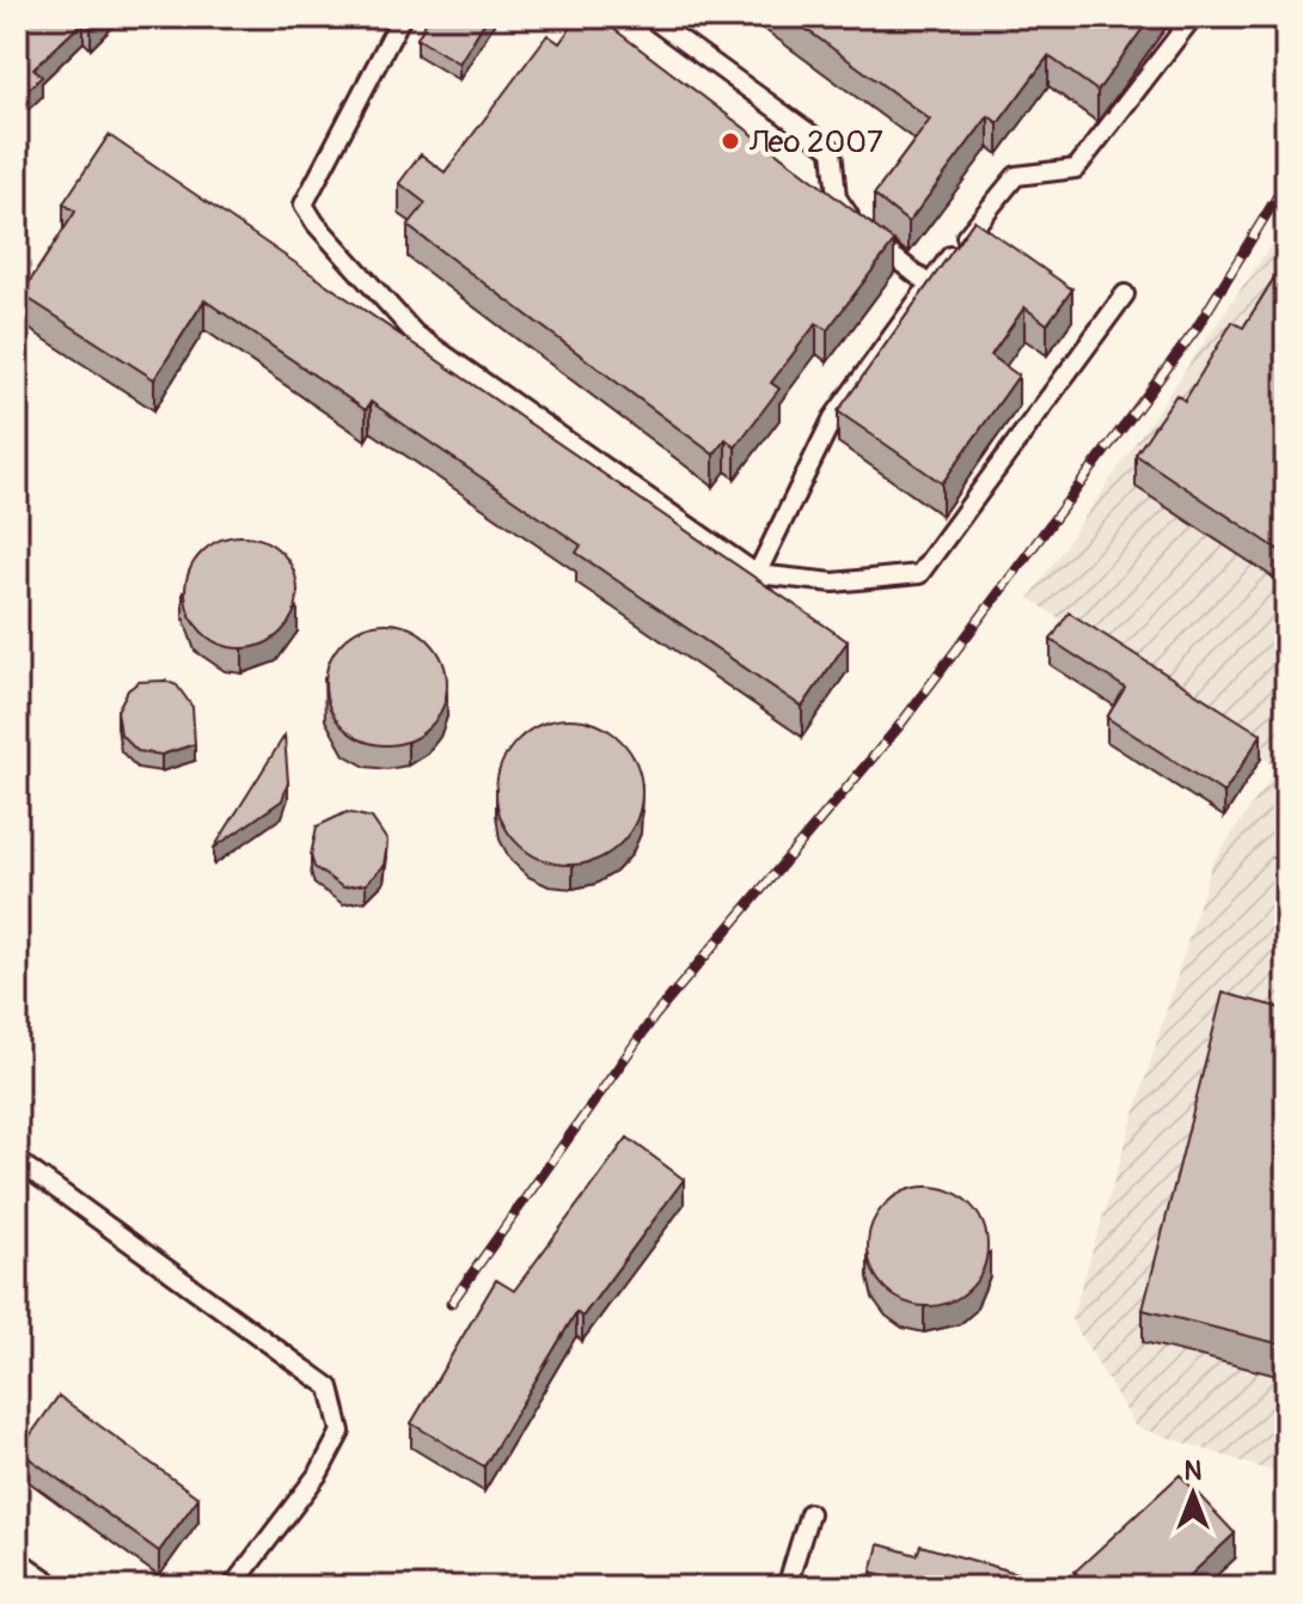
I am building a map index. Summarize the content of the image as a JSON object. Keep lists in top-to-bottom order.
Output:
{
  "places": ["Лео 2007"],
  "north": "top"
}
